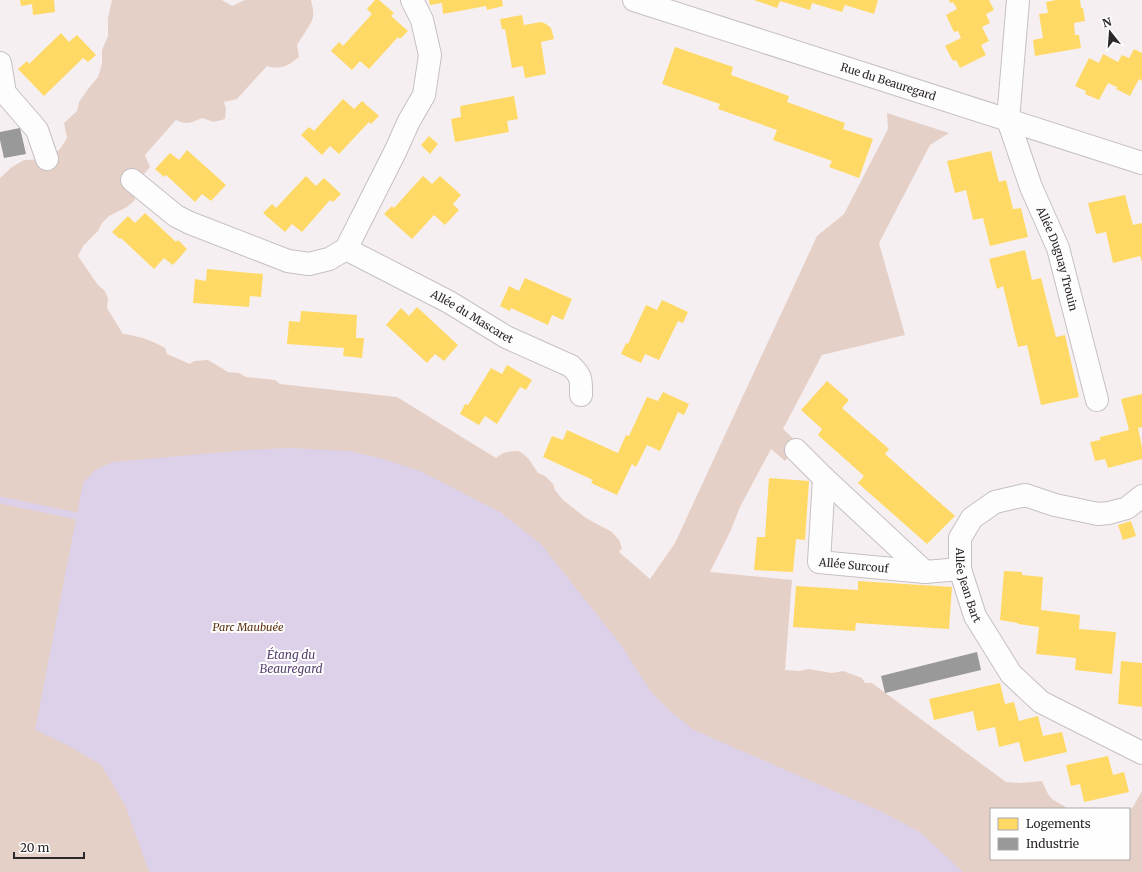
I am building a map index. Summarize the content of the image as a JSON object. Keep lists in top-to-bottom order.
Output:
{
  "streets": {
    "street": [
      "Rue du Beauregard",
      "Allée Duguay Trouin",
      "Allée du Mascaret",
      "Allée Surcouf",
      "Allée Jean Bart"
    ]
  },
  "crossings": [
    ["Rue du Beauregard", "Allée Duguay Trouin"],
    ["Allée Surcouf", "Allée Jean Bart"]
  ],
  "water": ["Étang du Beauregard"],
  "parks": ["Parc Maubuée"],
  "legend": ["Logements", "Industrie"],
  "scale_bar": "20 m",
  "north": "top"
}
